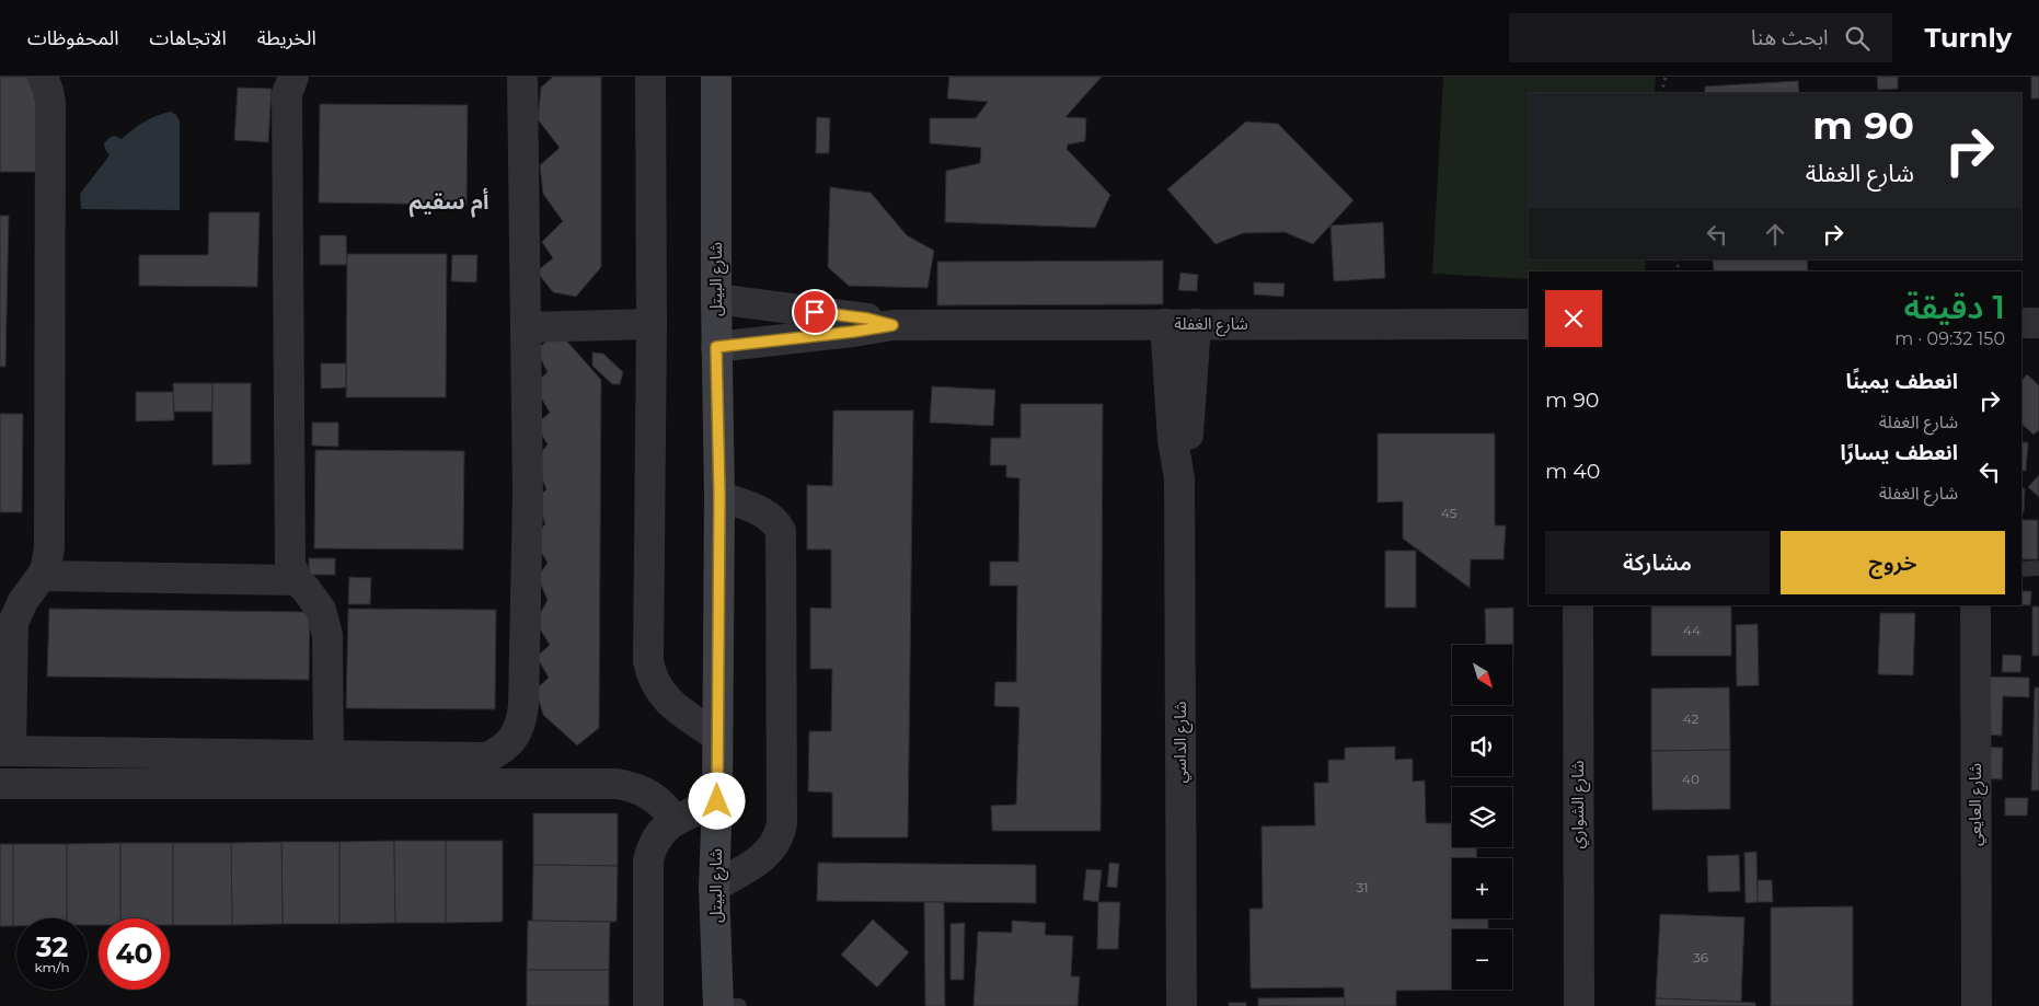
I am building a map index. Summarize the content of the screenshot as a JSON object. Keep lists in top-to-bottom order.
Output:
{
  "streets": {
    "street": [
      "شارع البيتل",
      "شارع الغفلة",
      "شارع الداسي",
      "شارع الشواري",
      "شارع العايعي"
    ]
  },
  "crossings": [
    ["شارع البيتل", "شارع الغفلة"],
    ["شارع الغفلة", "شارع الداسي"]
  ],
  "districts": ["أم سقيم"],
  "house_numbers": [
    "45",
    "44",
    "42",
    "40",
    "31",
    "36"
  ],
  "north": "bottom right",
  "page": {
    "header": "Turnly",
    "search": "ابحث هنا",
    "nav": ["الخريطة", "الاتجاهات", "المحفوظات"],
    "turn": ["90 m", "شارع الغفلة"],
    "heading": ["1 دقيقة", "150 m · 09:32"],
    "list": [
      {
        "name": "انعطف يمينًا",
        "note": "شارع الغفلة",
        "value": "90 m"
      },
      {
        "name": "انعطف يسارًا",
        "note": "شارع الغفلة",
        "value": "40 m"
      }
    ],
    "buttons": ["خروج", "مشاركة"],
    "map_buttons": ["+", "−"],
    "speed": "32 km/h",
    "limit": "40"
  }
}
